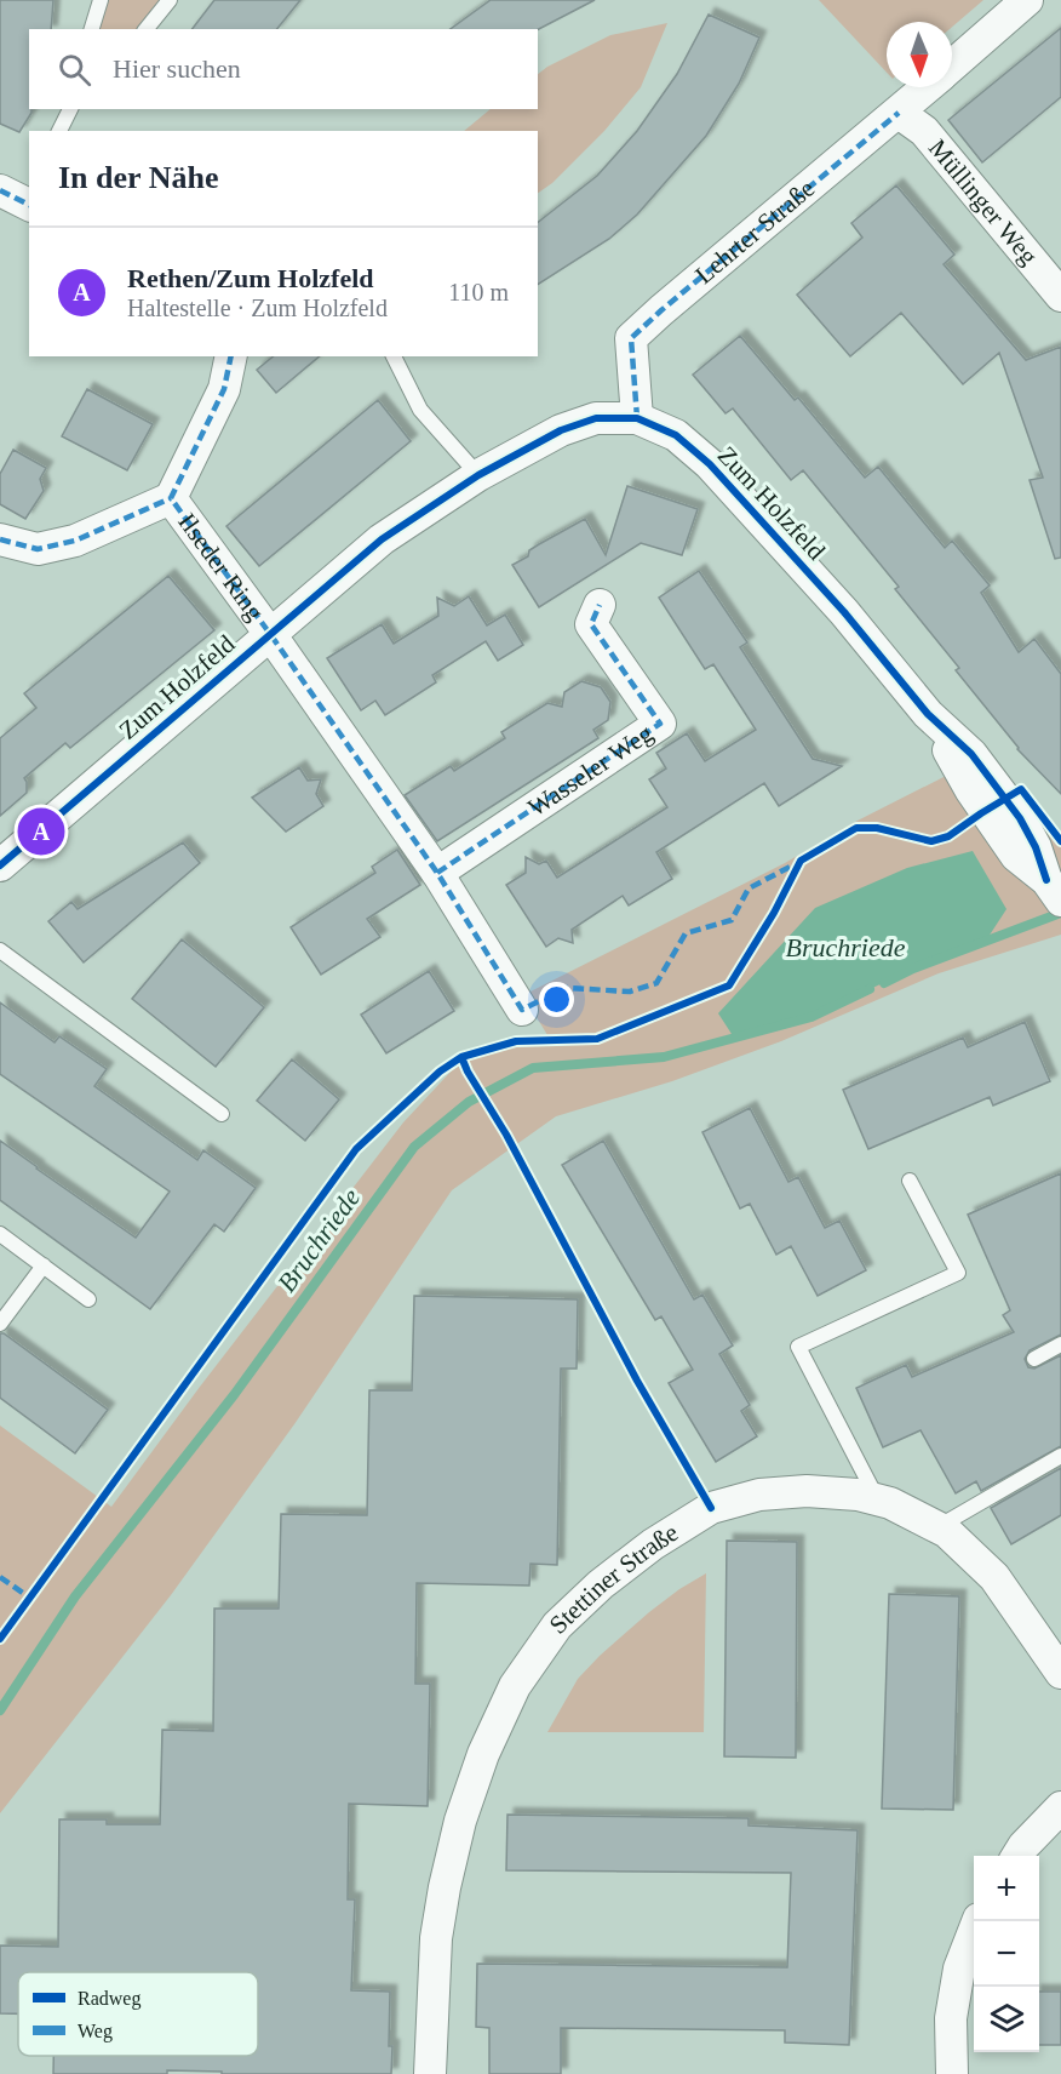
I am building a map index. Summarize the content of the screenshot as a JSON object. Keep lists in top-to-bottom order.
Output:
{
  "streets": {
    "street": [
      "Müllinger Weg",
      "Lehrter Straße",
      "Zum Holzfeld",
      "Ilseder Ring",
      "Wasseler Weg",
      "Stettiner Straße"
    ]
  },
  "crossings": [
    ["Müllinger Weg", "Lehrter Straße"],
    ["Lehrter Straße", "Zum Holzfeld"],
    ["Zum Holzfeld", "Ilseder Ring"]
  ],
  "water": ["Bruchriede"],
  "legend": ["Radweg", "Weg"],
  "north": "bottom",
  "page": {
    "search": "Hier suchen",
    "heading": "In der Nähe",
    "list": [
      {
        "mark": "A",
        "name": "Rethen/Zum Holzfeld",
        "note": "Haltestelle · Zum Holzfeld",
        "value": "110 m"
      }
    ],
    "pins": "A",
    "map_buttons": ["+", "−"]
  }
}
